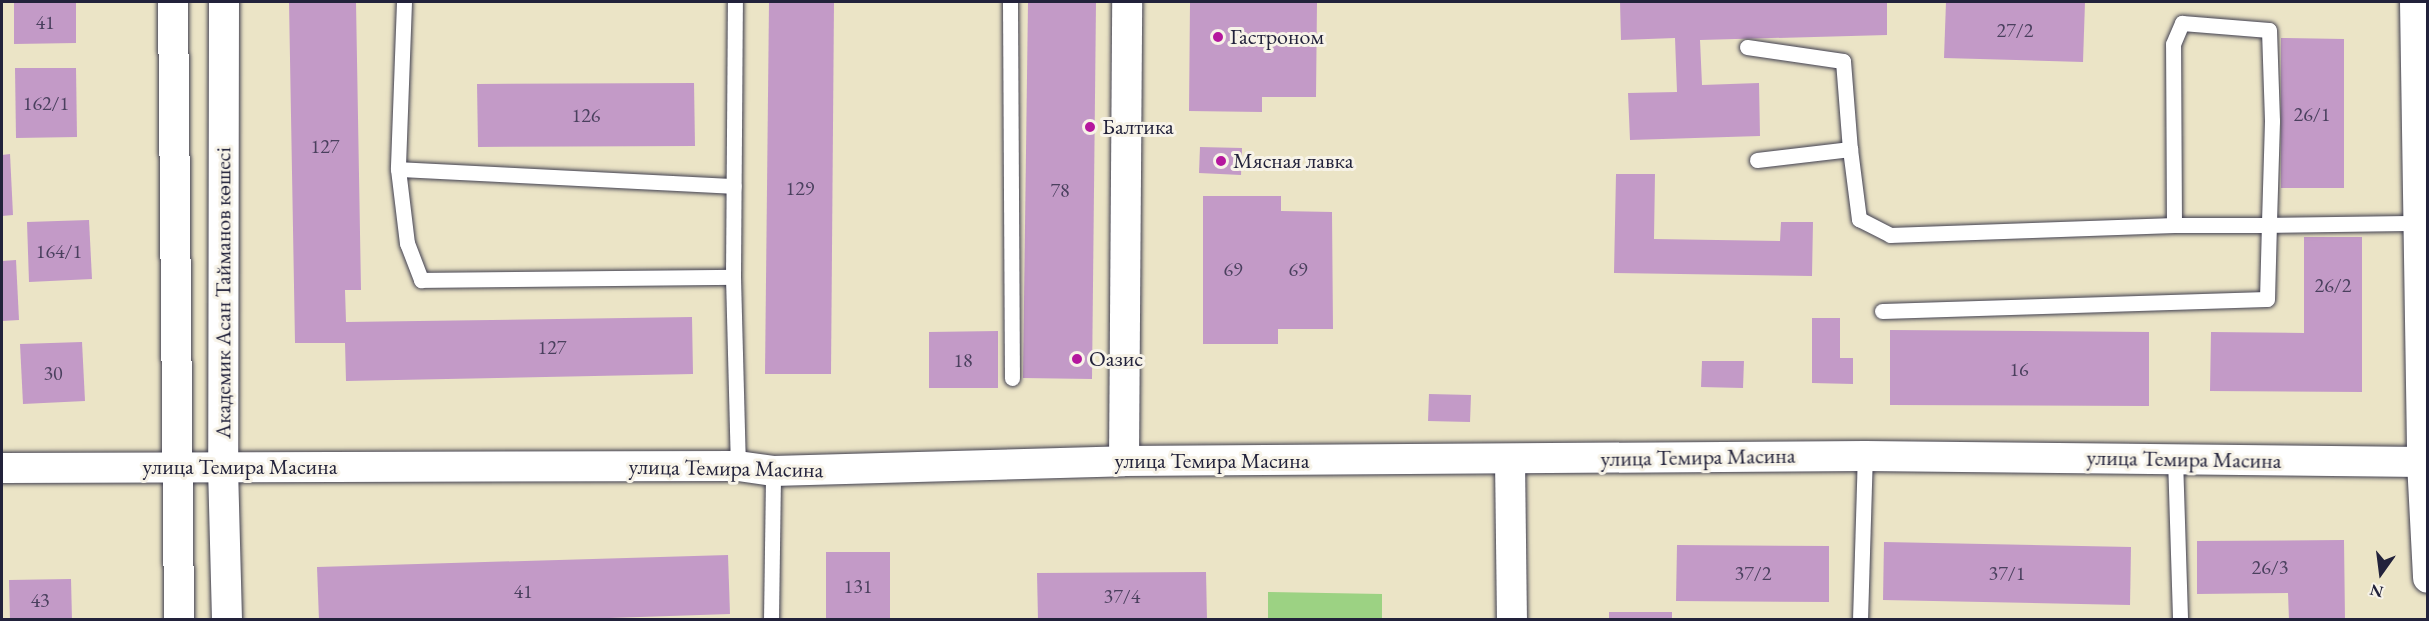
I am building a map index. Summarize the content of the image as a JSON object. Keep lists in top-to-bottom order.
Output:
{
  "streets": {
    "street": ["Академик Асан Тайманов көшесі", "улица Темира Масина"]
  },
  "crossings": [
    ["Академик Асан Тайманов көшесі", "улица Темира Масина"]
  ],
  "places": [
    "Гастроном",
    "Балтика",
    "Мясная лавка",
    "Оазис"
  ],
  "house_numbers": [
    "41",
    "27/2",
    "162/1",
    "26/1",
    "126",
    "127",
    "129",
    "78",
    "164/1",
    "69",
    "69",
    "26/2",
    "127",
    "18",
    "16",
    "30",
    "26/3",
    "37/2",
    "37/1",
    "131",
    "41",
    "37/4",
    "43"
  ],
  "north": "bottom"
}
